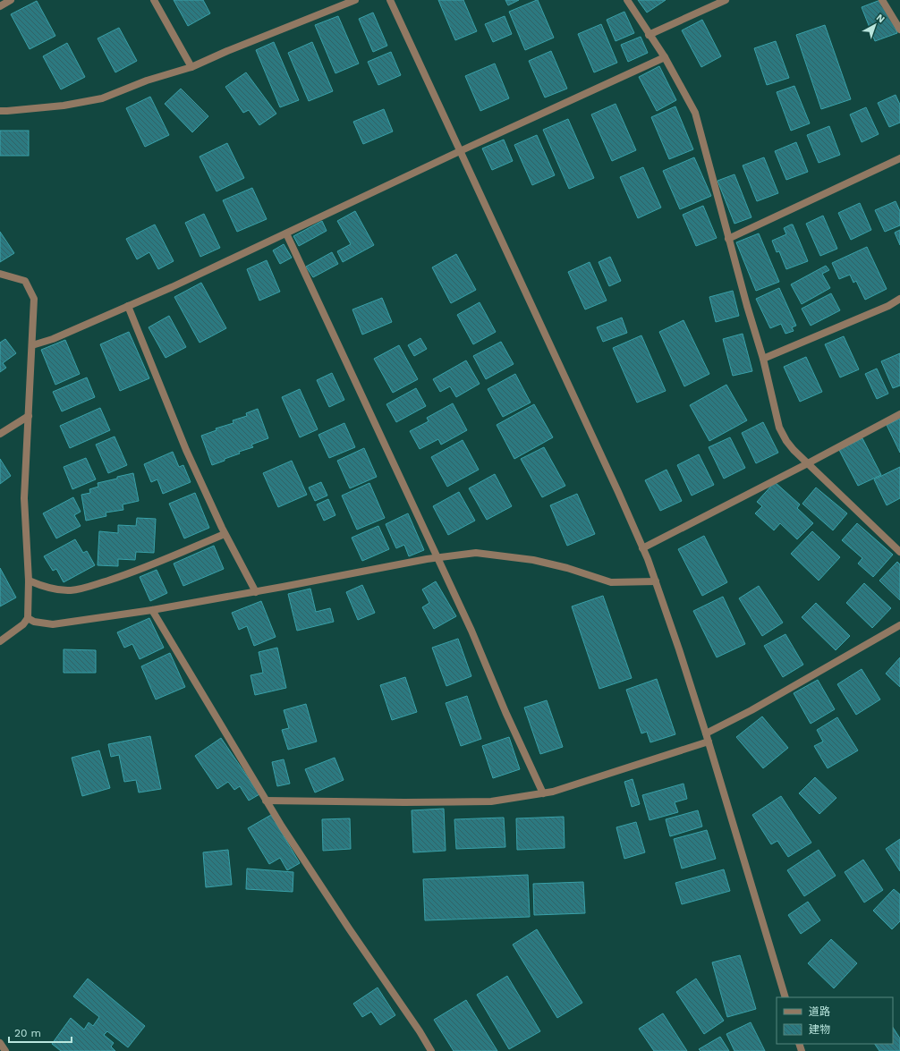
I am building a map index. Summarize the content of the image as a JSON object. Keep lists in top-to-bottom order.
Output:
{
  "legend": ["道路", "建物"],
  "scale_bar": "20 m",
  "north": "top right"
}
